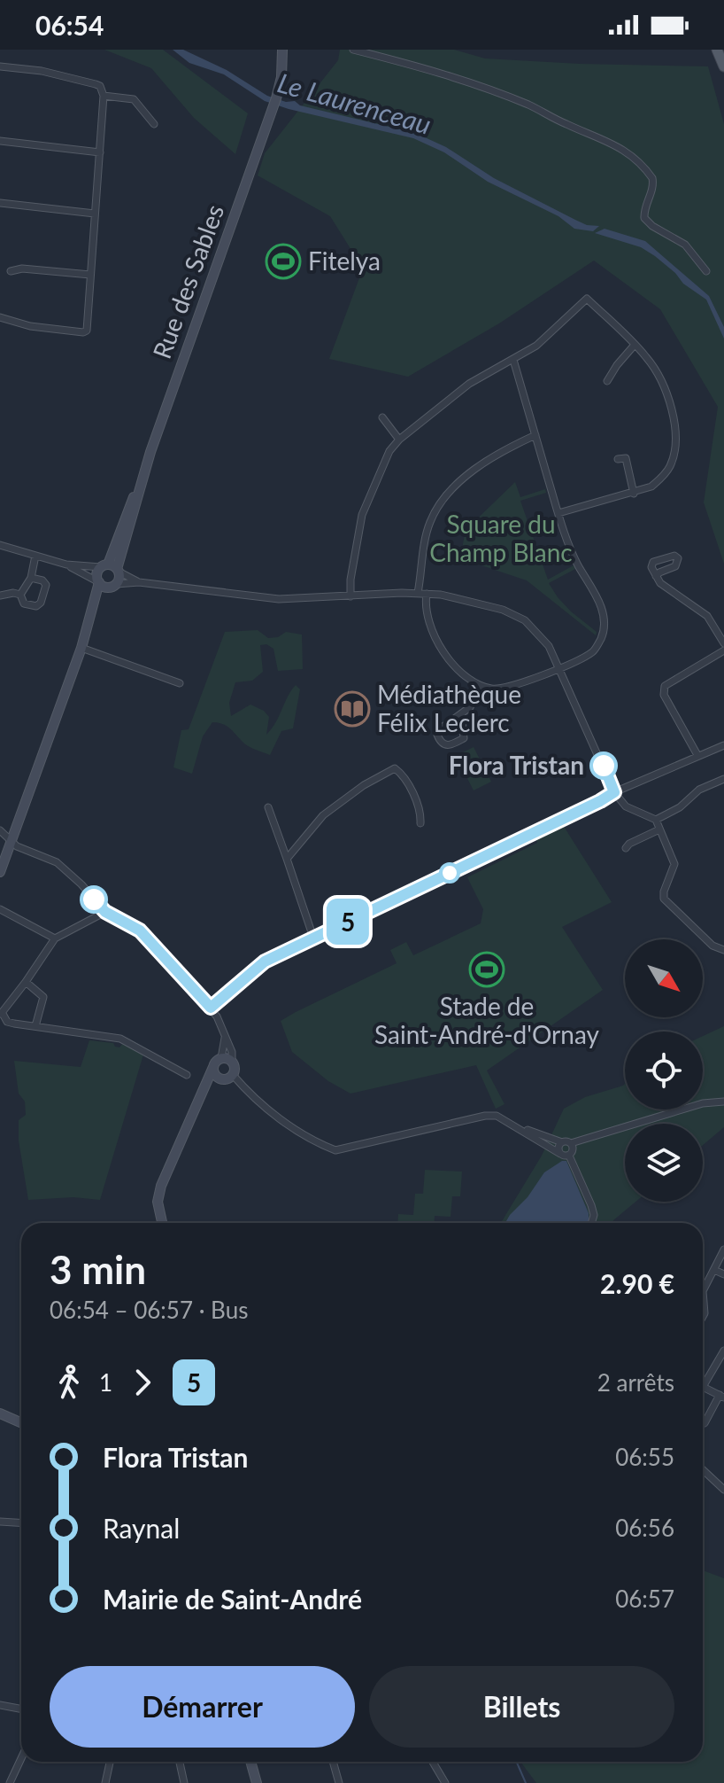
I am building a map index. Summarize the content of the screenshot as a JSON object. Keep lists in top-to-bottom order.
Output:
{
  "streets": {
    "main road": ["Rue des Sables"]
  },
  "water": ["Le Laurenceau"],
  "parks": ["Square du Champ Blanc"],
  "places": {
    "sports": ["Fitelya", "Stade de Saint-André-d'Ornay"],
    "library": ["Médiathèque Félix Leclerc"],
    "other": ["Flora Tristan"]
  },
  "lines": ["bus line 5"],
  "north": "bottom right",
  "page": {
    "status": "06:54",
    "on_map": "5",
    "heading": ["3 min", "06:54 – 06:57 · Bus", "2.90 €"],
    "legs": ["1", "5", "2 arrêts"],
    "list": [
      {
        "name": "Flora Tristan",
        "value": "06:55"
      },
      {
        "name": "Raynal",
        "value": "06:56"
      },
      {
        "name": "Mairie de Saint-André",
        "value": "06:57"
      }
    ],
    "buttons": ["Démarrer", "Billets"]
  }
}
